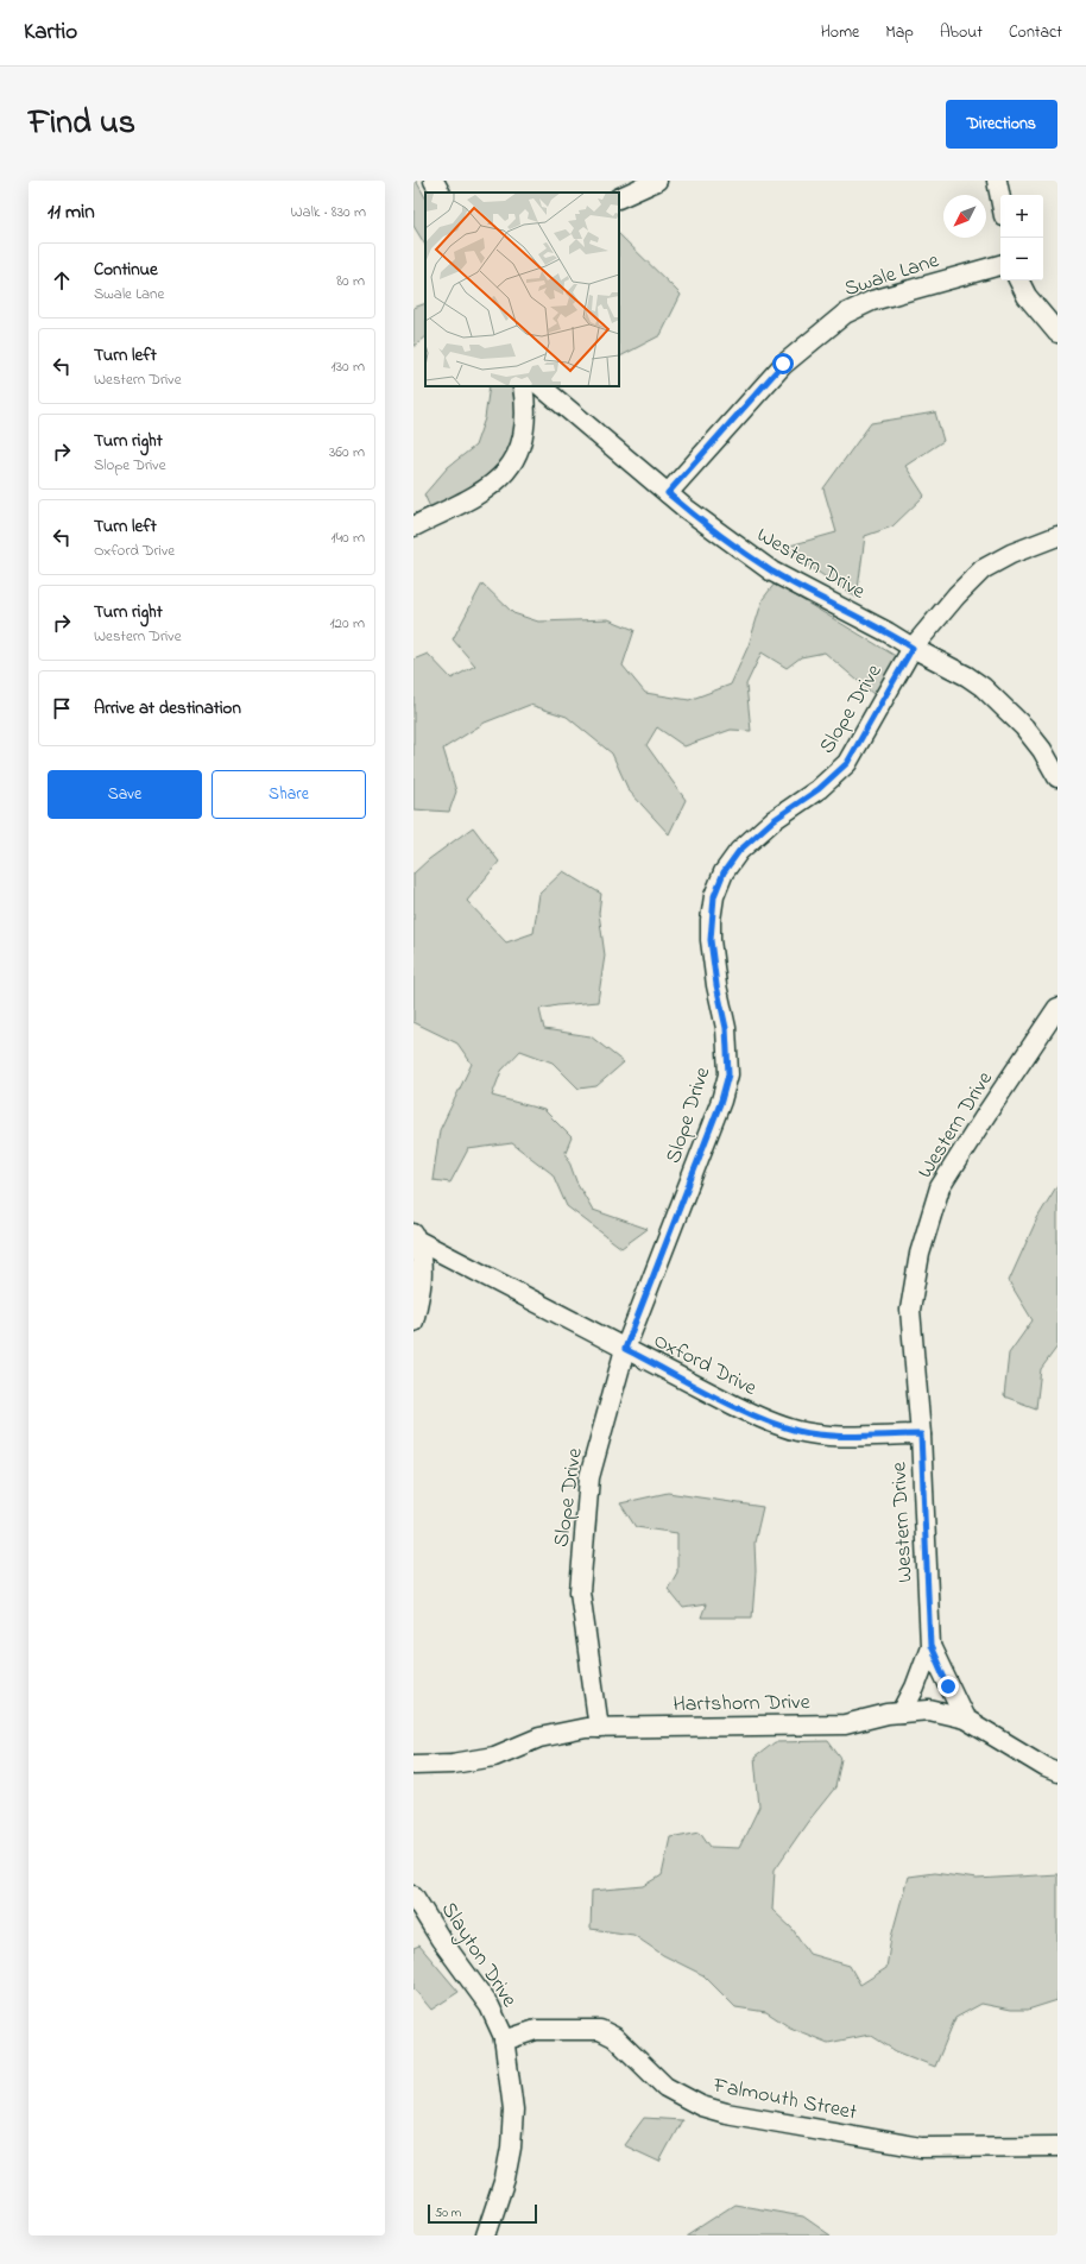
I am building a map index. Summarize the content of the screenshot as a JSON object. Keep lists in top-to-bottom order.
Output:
{
  "streets": {
    "street": [
      "Swale Lane",
      "Western Drive",
      "Slope Drive",
      "Oxford Drive",
      "Hartshorn Drive",
      "Slayton Drive",
      "Falmouth Street"
    ]
  },
  "crossings": [
    ["Swale Lane", "Western Drive"],
    ["Western Drive", "Slope Drive"],
    ["Western Drive", "Oxford Drive"],
    ["Western Drive", "Hartshorn Drive"],
    ["Slope Drive", "Oxford Drive"],
    ["Slope Drive", "Hartshorn Drive"],
    ["Slayton Drive", "Falmouth Street"]
  ],
  "scale_bar": "50 m",
  "north": "bottom left",
  "page": {
    "header": "Kartio",
    "nav": [
      "Home",
      "Map",
      "About",
      "Contact"
    ],
    "title": "Find us",
    "buttons": [
      "Directions",
      ["Save", "Share"]
    ],
    "heading": ["11 min", "Walk · 830 m"],
    "map_buttons": ["+", "−"],
    "list": [
      ["Continue", "Swale Lane", "80 m"],
      ["Turn left", "Western Drive", "130 m"],
      ["Turn right", "Slope Drive", "360 m"],
      ["Turn left", "Oxford Drive", "140 m"],
      ["Turn right", "Western Drive", "120 m"],
      "Arrive at destination"
    ],
    "scale": "50 m"
  }
}
